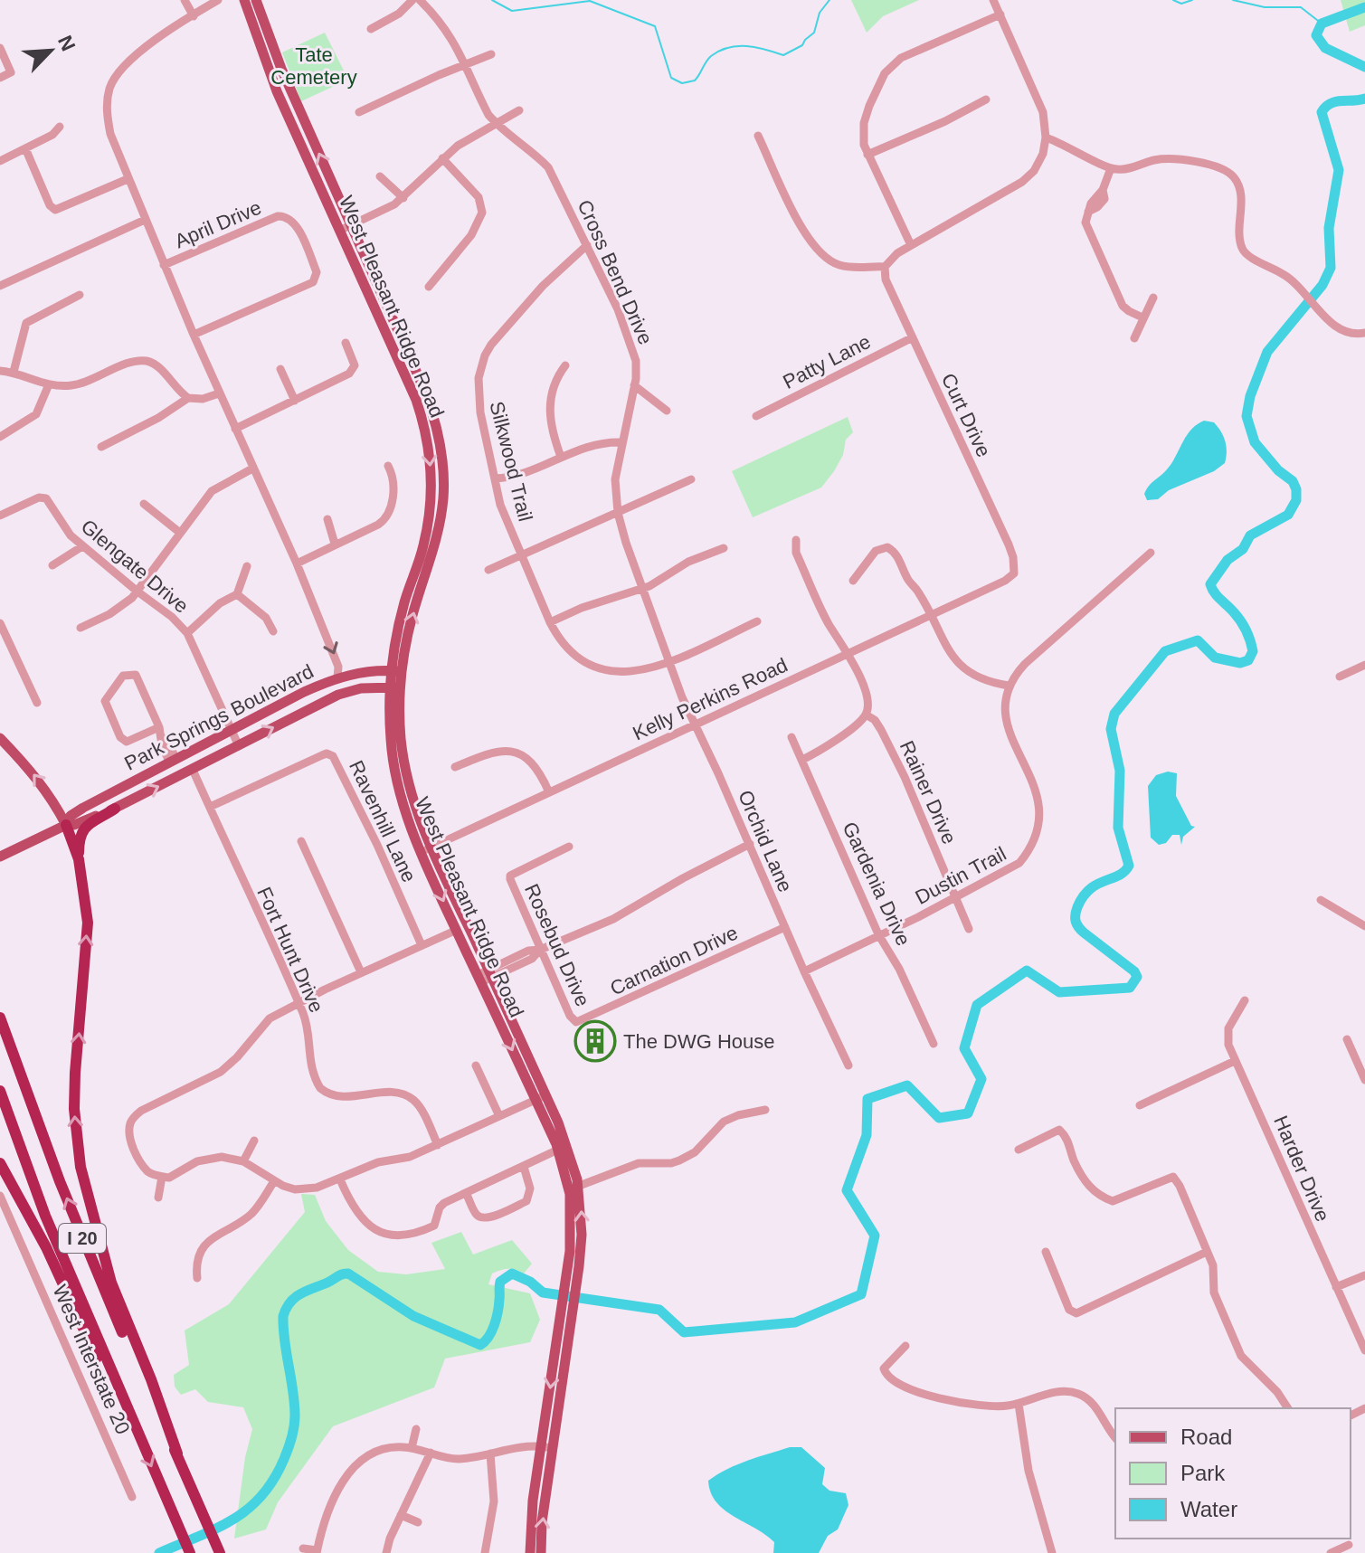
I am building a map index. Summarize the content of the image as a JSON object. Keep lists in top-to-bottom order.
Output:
{
  "streets": {
    "highway": ["I 20"],
    "main road": ["West Pleasant Ridge Road", "Park Springs Boulevard"],
    "street": [
      "April Drive",
      "Cross Bend Drive",
      "Patty Lane",
      "Curt Drive",
      "Silkwood Trail",
      "Glengate Drive",
      "Kelly Perkins Road",
      "Rainer Drive",
      "Ravenhill Lane",
      "Orchid Lane",
      "Dustin Trail",
      "Gardenia Drive",
      "Rosebud Drive",
      "Fort Hunt Drive",
      "Carnation Drive",
      "Harder Drive",
      "West Interstate 20"
    ]
  },
  "crossings": [
    ["Cross Bend Drive", "Silkwood Trail"],
    ["Cross Bend Drive", "Kelly Perkins Road"],
    ["Cross Bend Drive", "Orchid Lane"],
    ["West Pleasant Ridge Road", "Kelly Perkins Road"],
    ["West Pleasant Ridge Road", "Park Springs Boulevard"],
    ["Patty Lane", "Curt Drive"],
    ["Curt Drive", "Kelly Perkins Road"],
    ["Glengate Drive", "Park Springs Boulevard"],
    ["Kelly Perkins Road", "Orchid Lane"],
    ["Park Springs Boulevard", "Fort Hunt Drive"],
    ["Rainer Drive", "Dustin Trail"],
    ["Ravenhill Lane", "Fort Hunt Drive"],
    ["Orchid Lane", "Dustin Trail"],
    ["Orchid Lane", "Carnation Drive"],
    ["Dustin Trail", "Gardenia Drive"],
    ["Rosebud Drive", "Carnation Drive"]
  ],
  "parks": ["Tate Cemetery"],
  "places": {
    "building": ["The DWG House"]
  },
  "legend": ["Road", "Park", "Water"],
  "north": "top right"
}
